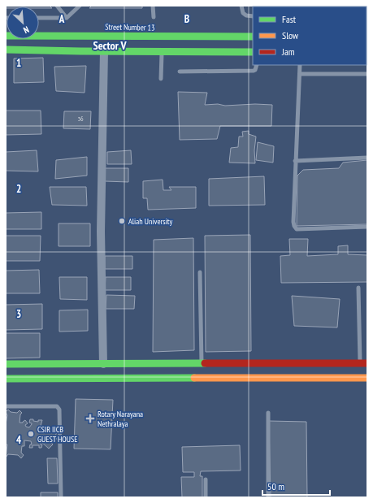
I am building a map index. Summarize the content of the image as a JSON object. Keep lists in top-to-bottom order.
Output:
{
  "streets": {
    "street": ["Street Number 13"]
  },
  "districts": ["Sector V"],
  "places": {
    "other": ["Aliah University", "CSIR IICB GUEST HOUSE"],
    "health": ["Rotary Narayana Nethralaya"]
  },
  "house_numbers": ["36"],
  "legend": ["Fast", "Slow", "Jam"],
  "scale_bar": "50 m",
  "north": "bottom right",
  "grid": {
    "columns": ["A", "B"],
    "rows": [
      "1",
      "2",
      "3",
      "4"
    ]
  }
}
